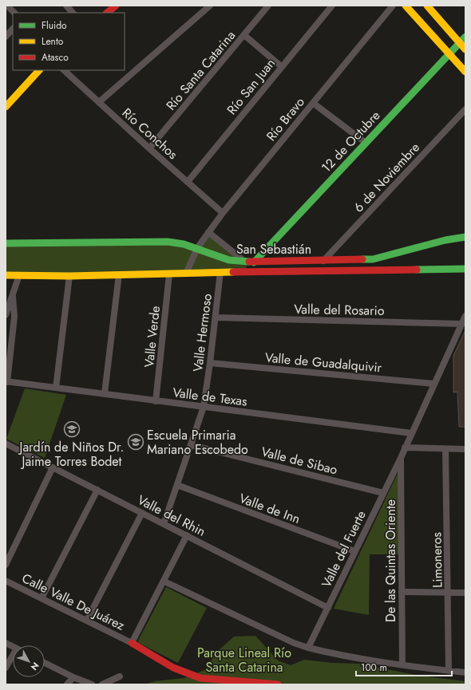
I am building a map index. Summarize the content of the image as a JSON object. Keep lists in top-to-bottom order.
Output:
{
  "streets": {
    "main road": ["12 de Octubre", "San Sebastián"],
    "street": [
      "Río Santa Catarina",
      "Río San Juan",
      "Río Bravo",
      "Río Conchos",
      "6 de Noviembre",
      "Valle del Rosario",
      "Valle Hermoso",
      "Valle Verde",
      "Valle de Guadalquivir",
      "Valle de Texas",
      "Valle de Sibao",
      "Valle de Inn",
      "Valle del Rhin",
      "Valle del Fuerte",
      "Limoneros",
      "De las Quintas Oriente",
      "Calle Valle De Juárez"
    ]
  },
  "crossings": [
    ["Río Santa Catarina", "Río Conchos"],
    ["Río San Juan", "Río Conchos"],
    ["Río Bravo", "Río Conchos"],
    ["Río Bravo", "San Sebastián"],
    ["12 de Octubre", "San Sebastián"],
    ["6 de Noviembre", "San Sebastián"],
    ["San Sebastián", "Valle Hermoso"],
    ["San Sebastián", "Valle Verde"],
    ["Valle del Rosario", "Valle Hermoso"],
    ["Valle del Rosario", "Valle del Fuerte"],
    ["Valle Hermoso", "Valle de Guadalquivir"],
    ["Valle Hermoso", "Valle de Texas"],
    ["Valle Hermoso", "Valle de Sibao"],
    ["Valle Hermoso", "Valle de Inn"],
    ["Valle Hermoso", "Valle del Rhin"],
    ["Valle Verde", "Valle de Texas"],
    ["Valle de Guadalquivir", "Valle del Fuerte"],
    ["Valle de Texas", "Valle del Fuerte"],
    ["Valle de Sibao", "Valle del Fuerte"],
    ["Valle de Inn", "Valle del Fuerte"],
    ["Valle del Rhin", "Valle del Fuerte"],
    ["Valle del Fuerte", "De las Quintas Oriente"]
  ],
  "parks": ["Parque Lineal Río Santa Catarina"],
  "places": {
    "school or university": ["Jardín de Niños Dr. Jaime Torres Bodet", "Escuela Primaria Mariano Escobedo"]
  },
  "legend": ["Fluido", "Lento", "Atasco"],
  "scale_bar": "100 m",
  "north": "bottom right"
}
